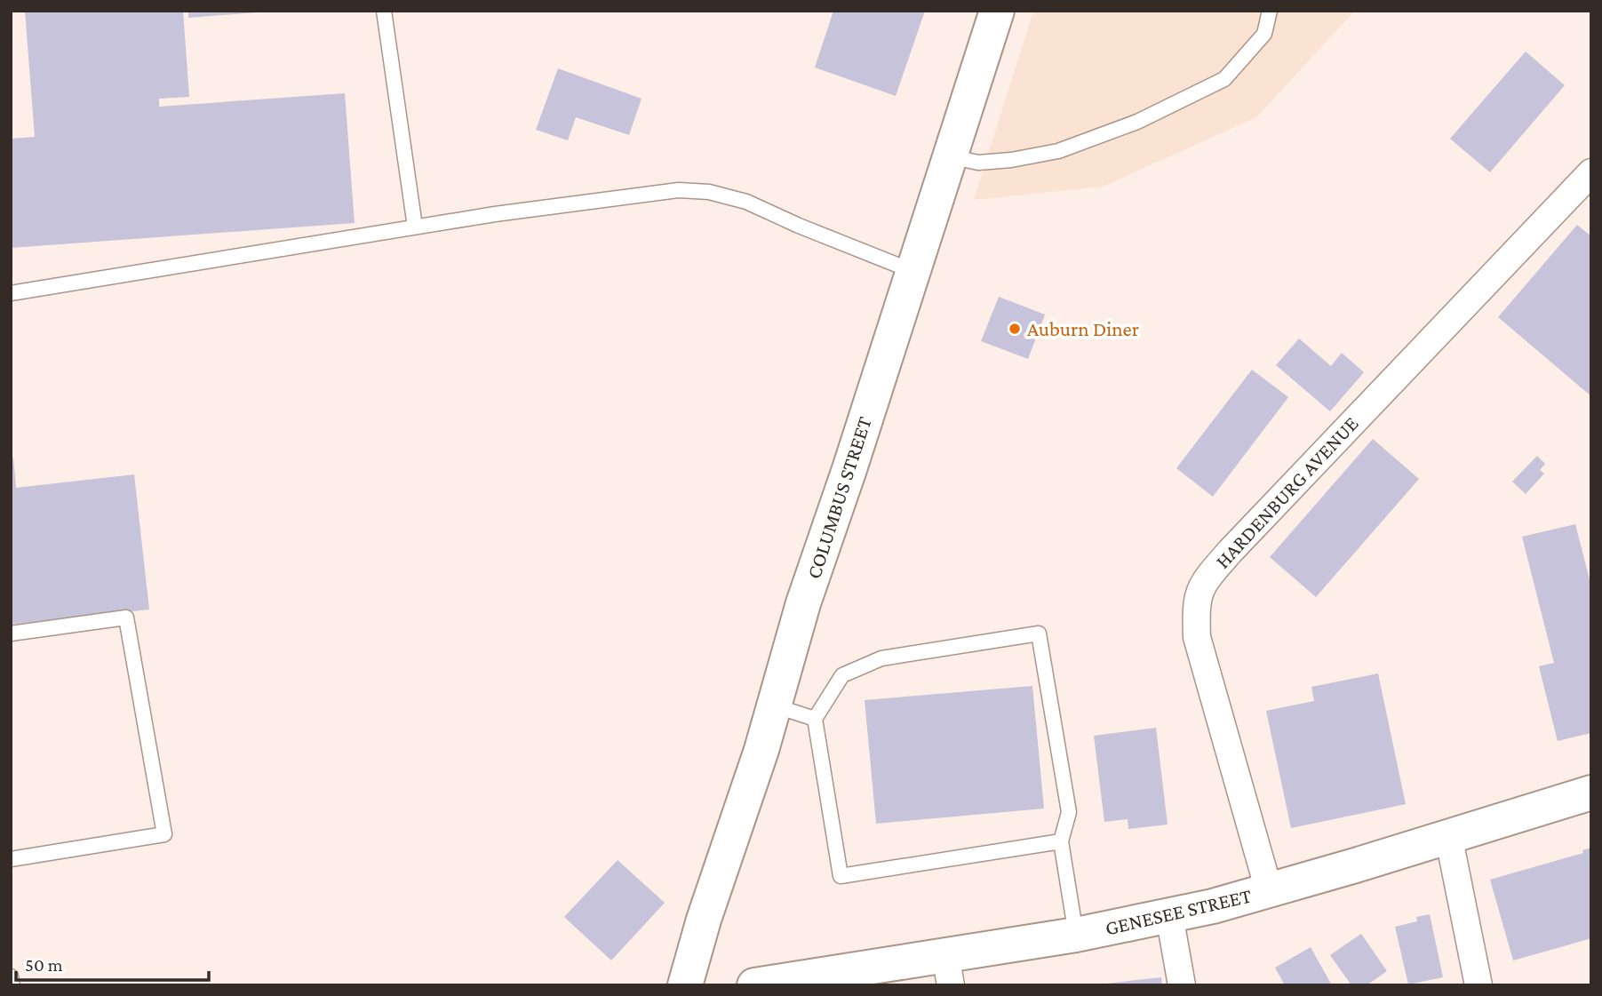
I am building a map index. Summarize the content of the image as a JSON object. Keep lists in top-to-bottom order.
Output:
{
  "streets": {
    "street": ["HARDENBURG AVENUE", "COLUMBUS STREET", "GENESEE STREET"]
  },
  "crossings": [
    ["HARDENBURG AVENUE", "GENESEE STREET"]
  ],
  "places": ["Auburn Diner"],
  "scale_bar": "50 m"
}
